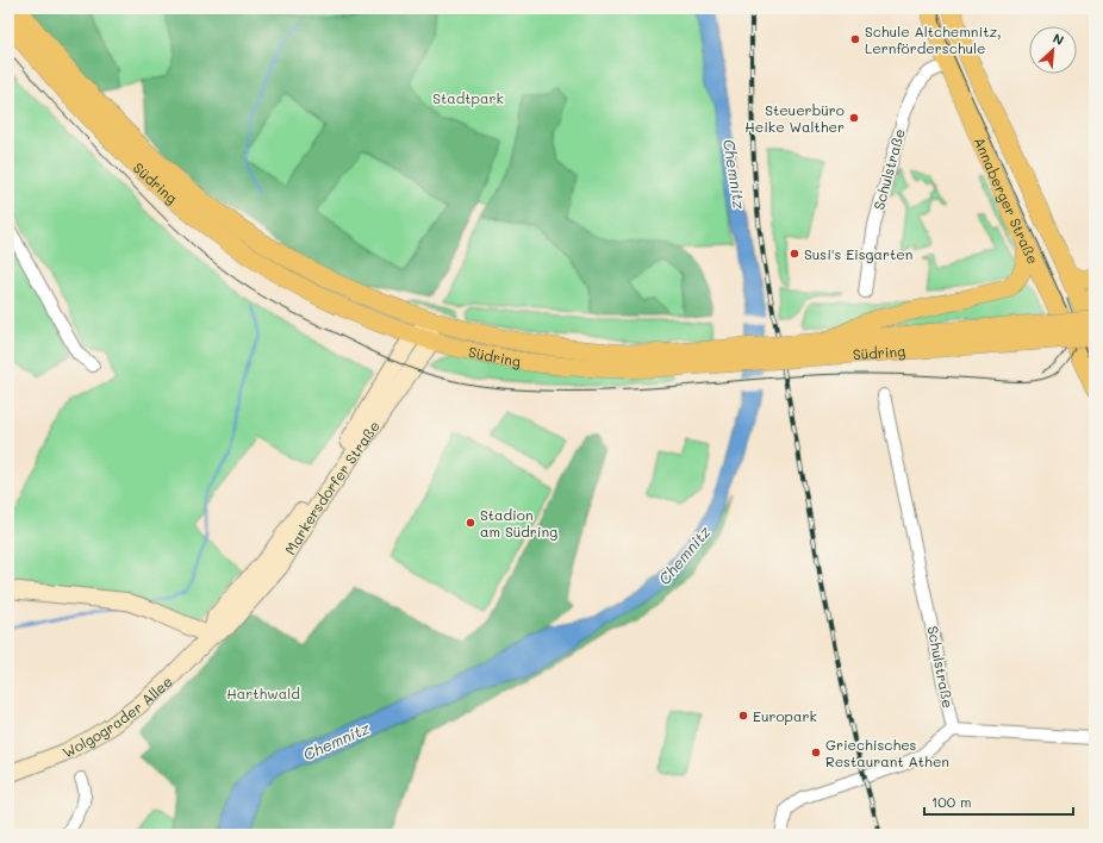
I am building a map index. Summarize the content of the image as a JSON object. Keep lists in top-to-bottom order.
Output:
{
  "streets": {
    "main road": [
      "Südring",
      "Annaberger Straße",
      "Markersdorfer Straße",
      "Wolgograder Allee"
    ],
    "street": ["Schulstraße"]
  },
  "crossings": [
    ["Schulstraße", "Annaberger Straße"],
    ["Südring", "Annaberger Straße"],
    ["Südring", "Markersdorfer Straße"],
    ["Markersdorfer Straße", "Wolgograder Allee"]
  ],
  "water": ["Chemnitz"],
  "parks": ["Stadtpark", "Harthwald"],
  "places": [
    "Schule Altchemnitz, Lernförderschule",
    "Steuerbüro Heike Walther",
    "Susi's Eisgarten",
    "Stadion am Südring",
    "Europark",
    "Griechisches Restaurant Athen"
  ],
  "scale_bar": "100 m",
  "north": "top right"
}
